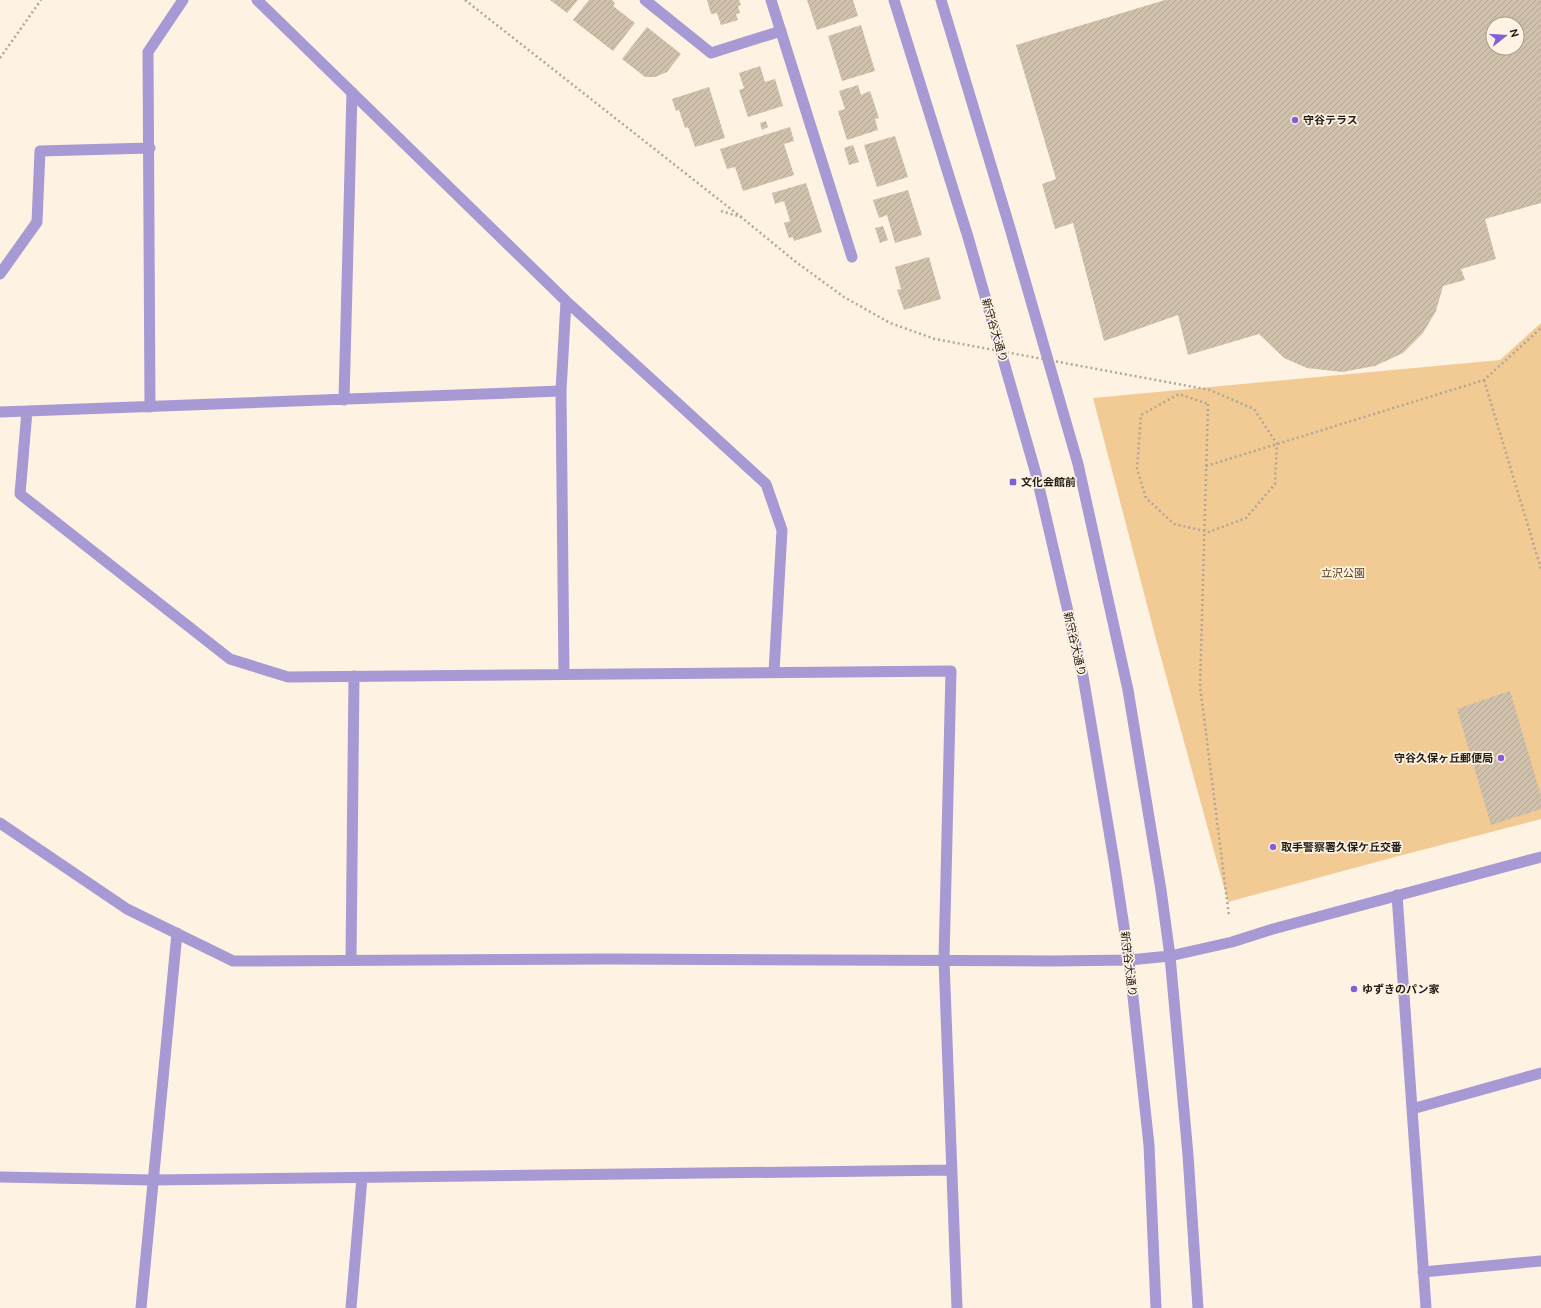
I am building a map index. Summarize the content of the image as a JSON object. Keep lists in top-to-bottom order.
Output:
{
  "streets": {
    "street": ["新守谷大通り"]
  },
  "parks": ["立沢公園"],
  "places": {
    "other": [
      "守谷テラス",
      "守谷久保ヶ丘郵便局",
      "取手警察署久保ケ丘交番",
      "ゆずきのパン家"
    ],
    "transit": ["文化会館前"]
  },
  "north": "right"
}
